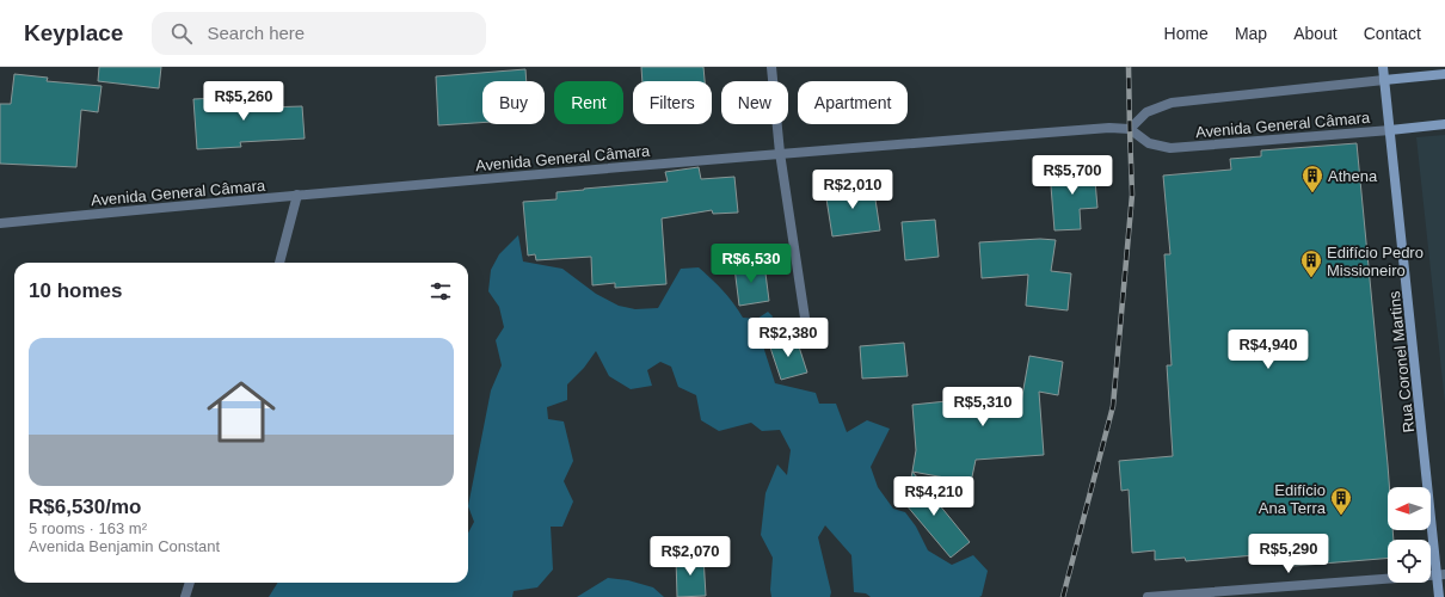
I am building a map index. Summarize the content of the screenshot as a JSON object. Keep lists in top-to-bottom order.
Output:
{
  "streets": {
    "main road": ["Avenida General Câmara", "Rua Coronel Martins"]
  },
  "crossings": [
    ["Avenida General Câmara", "Rua Coronel Martins"]
  ],
  "places": {
    "building": ["Athena", "Edifício Pedro Missioneiro", "Edifício Ana Terra"]
  },
  "north": "left",
  "page": {
    "header": "Keyplace",
    "search": "Search here",
    "nav": [
      "Home",
      "Map",
      "About",
      "Contact"
    ],
    "price": [
      "R$5,260",
      "R$5,700",
      "R$2,010",
      "R$6,530",
      "R$2,380",
      "R$4,940",
      "R$5,310",
      "R$4,210",
      "R$5,290",
      "R$2,070"
    ],
    "chip": [
      "Buy",
      "Rent",
      "Filters",
      "New",
      "Apartment"
    ],
    "heading": "10 homes",
    "list": [
      {
        "name": "R$6,530/mo",
        "note": "5 rooms · 163 m² · Avenida Benjamin Constant"
      }
    ]
  }
}
